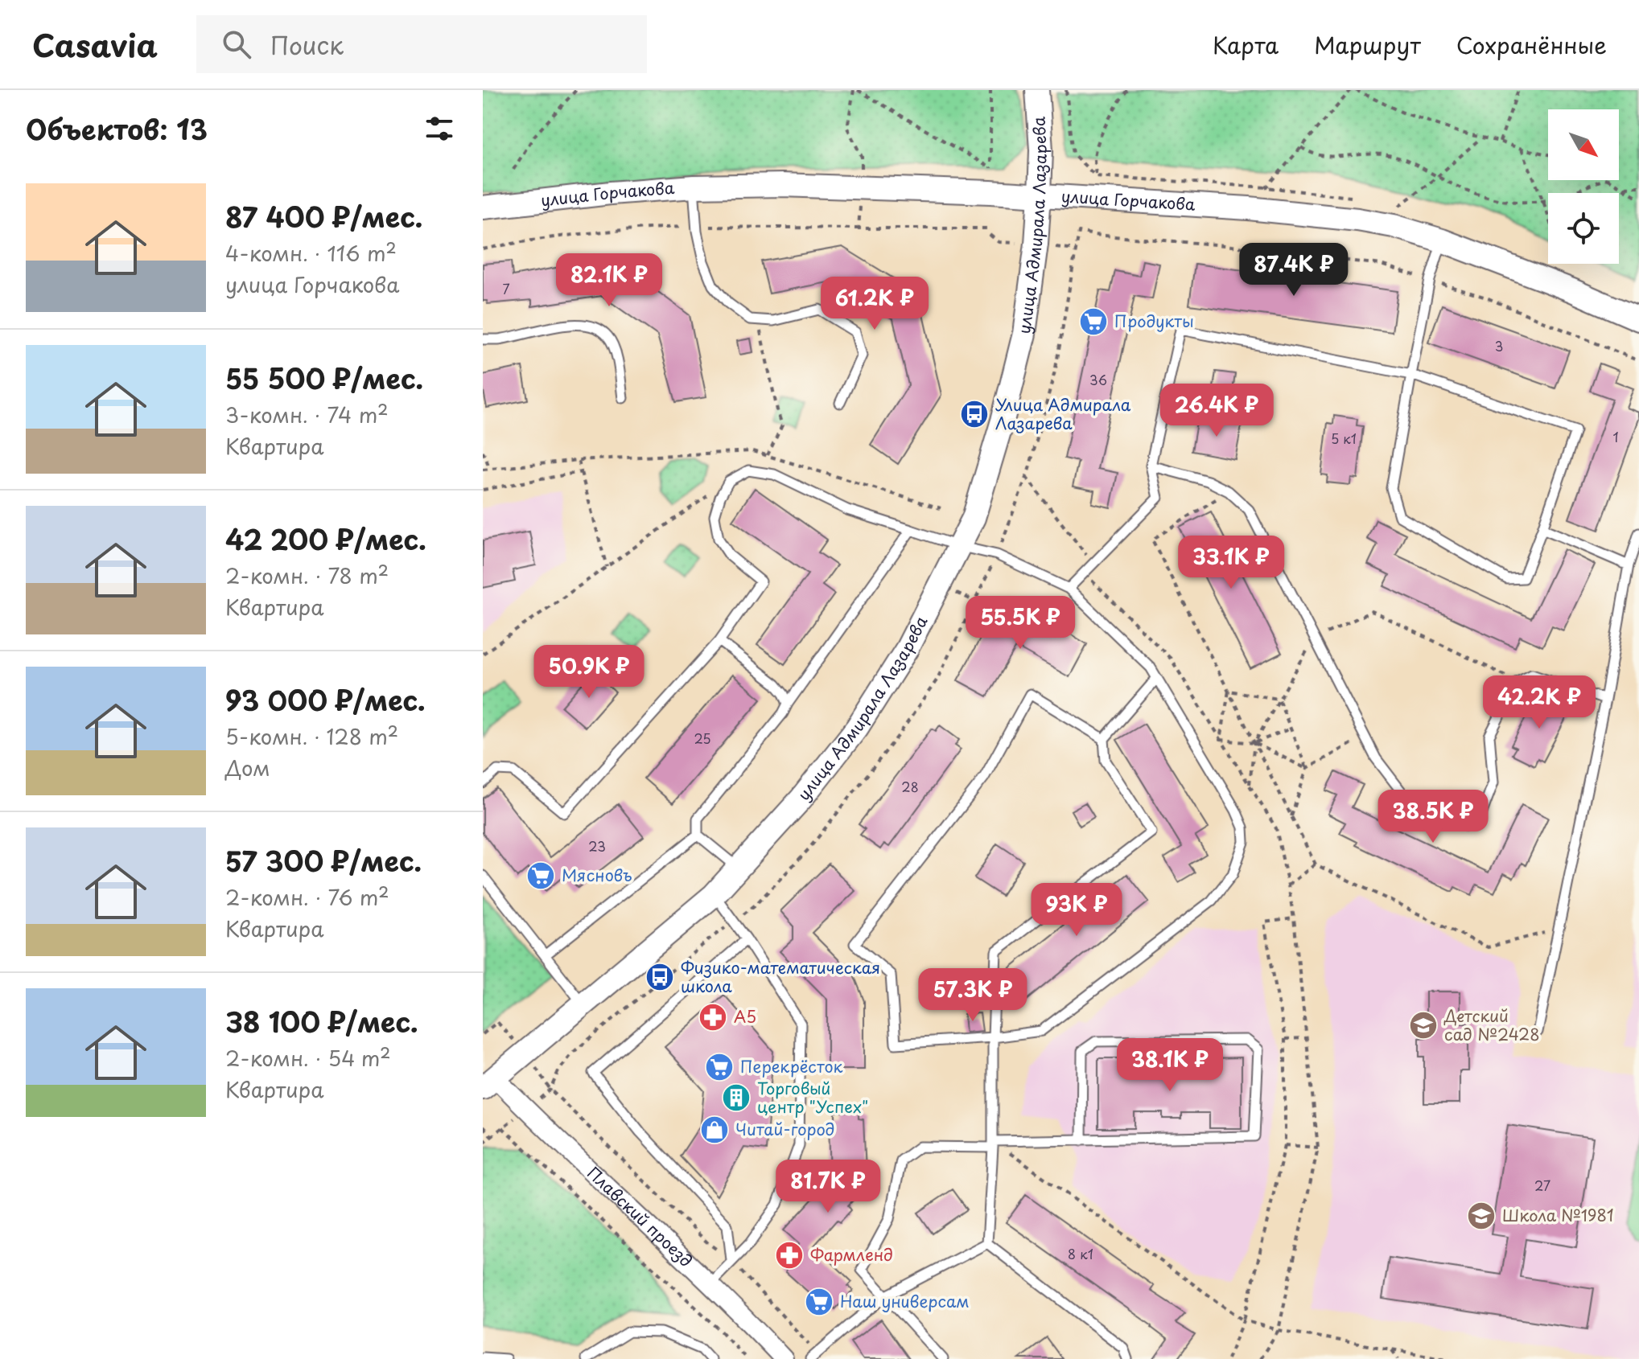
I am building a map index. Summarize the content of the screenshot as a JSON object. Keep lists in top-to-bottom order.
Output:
{
  "streets": {
    "street": ["улица Горчакова", "улица Адмирала Лазарева", "Плавский проезд"]
  },
  "crossings": [
    ["улица Горчакова", "улица Адмирала Лазарева"],
    ["улица Адмирала Лазарева", "Плавский проезд"]
  ],
  "places": {
    "supermarket": [
      "Продукты",
      "Мясновъ",
      "Перекрёсток",
      "Наш универсам"
    ],
    "bus stop": ["Улица Адмирала Лазарева", "Физико-математическая школа"],
    "pharmacy": ["А5", "Фармленд"],
    "school or university": ["Детский сад №2428", "Школа №1981"],
    "building": ["Торговый центр \"Успех\""],
    "shop": ["Читай-город"]
  },
  "house_numbers": [
    "7",
    "3",
    "36",
    "1",
    "5 к1",
    "25",
    "28",
    "23",
    "27",
    "8 к1"
  ],
  "north": "bottom right",
  "page": {
    "header": "Casavia",
    "search": "Поиск",
    "nav": ["Карта", "Маршрут", "Сохранённые"],
    "heading": "Объектов: 13",
    "list": [
      {
        "name": "87 400 ₽/мес.",
        "note": "4-комн. · 116 m² · улица Горчакова"
      },
      {
        "name": "55 500 ₽/мес.",
        "note": "3-комн. · 74 m² · Квартира"
      },
      {
        "name": "42 200 ₽/мес.",
        "note": "2-комн. · 78 m² · Квартира"
      },
      {
        "name": "93 000 ₽/мес.",
        "note": "5-комн. · 128 m² · Дом"
      },
      {
        "name": "57 300 ₽/мес.",
        "note": "2-комн. · 76 m² · Квартира"
      },
      {
        "name": "38 100 ₽/мес.",
        "note": "2-комн. · 54 m² · Квартира"
      }
    ],
    "price": [
      "87.4K ₽",
      "82.1K ₽",
      "61.2K ₽",
      "26.4K ₽",
      "33.1K ₽",
      "55.5K ₽",
      "50.9K ₽",
      "42.2K ₽",
      "38.5K ₽",
      "93K ₽",
      "57.3K ₽",
      "38.1K ₽",
      "81.7K ₽"
    ]
  }
}
